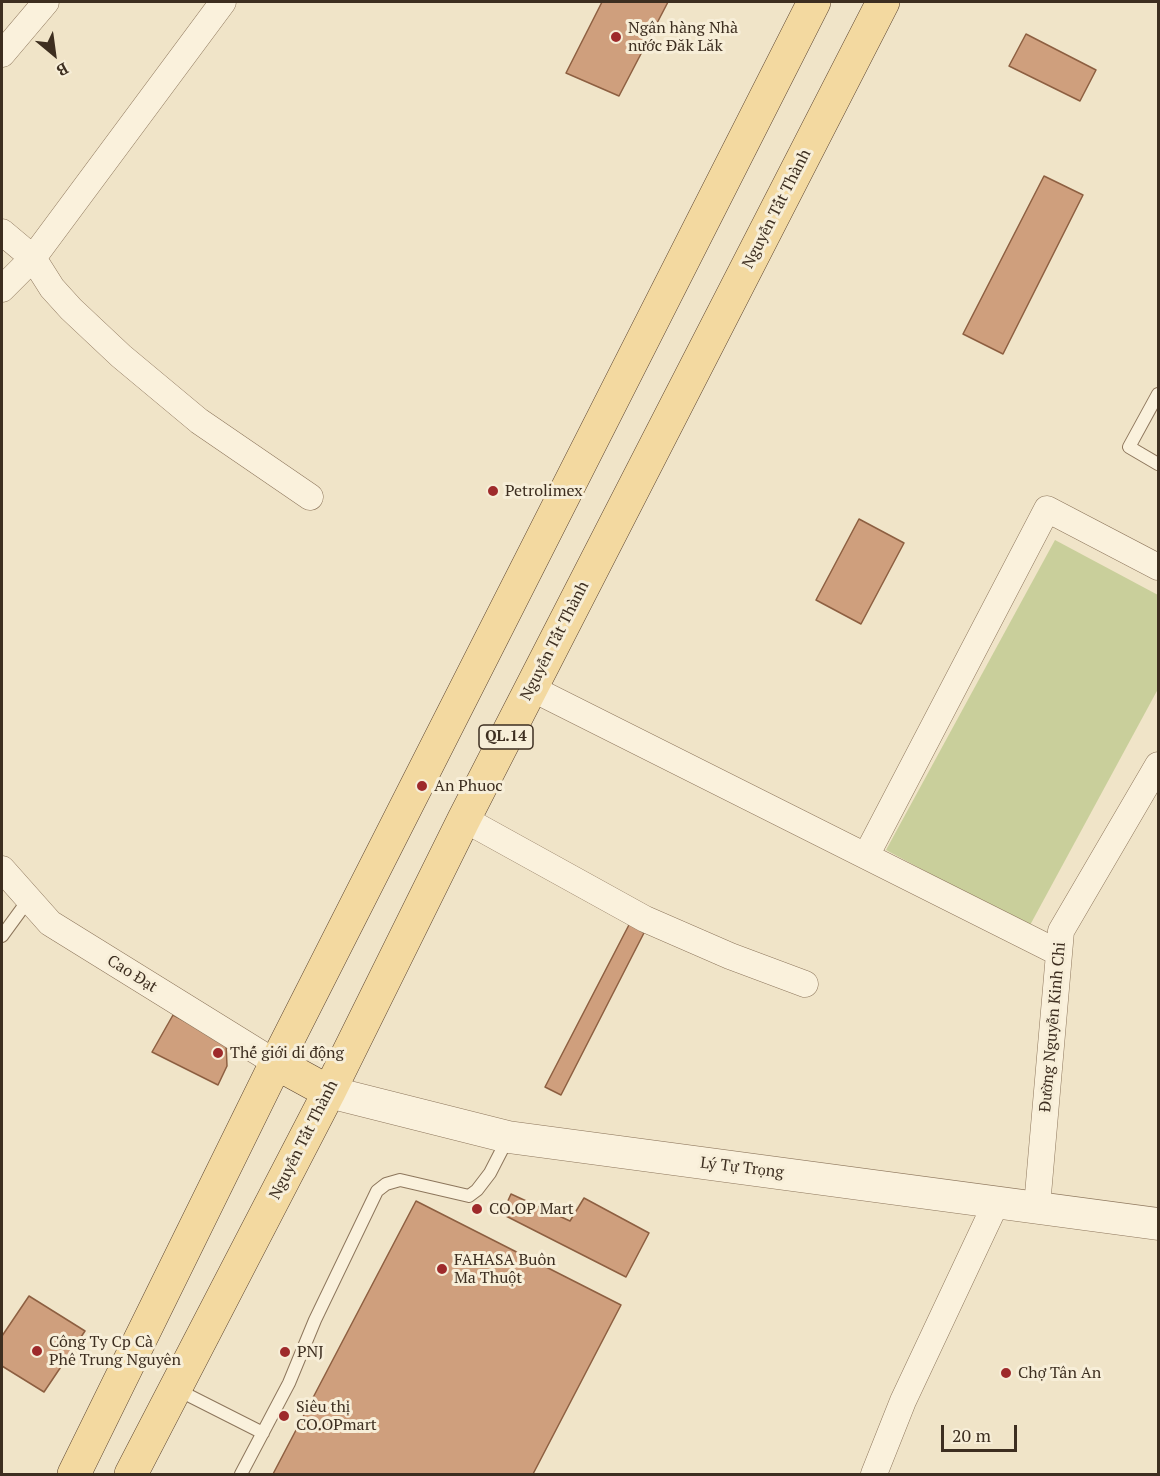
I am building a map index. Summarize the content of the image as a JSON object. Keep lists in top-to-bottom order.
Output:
{
  "streets": {
    "main road": ["Nguyễn Tất Thành", "QL.14"],
    "street": ["Cao Đạt", "Đường Nguyễn Kinh Chi", "Lý Tự Trọng"]
  },
  "crossings": [
    ["Nguyễn Tất Thành", "Lý Tự Trọng"],
    ["Đường Nguyễn Kinh Chi", "Lý Tự Trọng"]
  ],
  "places": [
    "Ngân hàng Nhà nước Đăk Lăk",
    "Petrolimex",
    "An Phuoc",
    "Thế giới di động",
    "CO.OP Mart",
    "FAHASA Buôn Ma Thuột",
    "Công Ty Cp Cà Phê Trung Nguyên",
    "PNJ",
    "Chợ Tân An",
    "Siêu thị CO.OPmart"
  ],
  "scale_bar": "20 m",
  "north": "bottom right"
}
